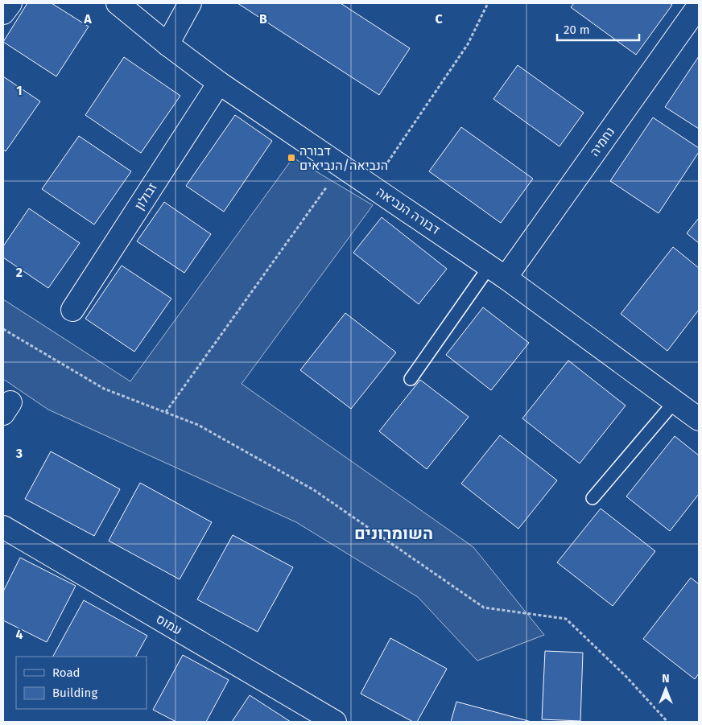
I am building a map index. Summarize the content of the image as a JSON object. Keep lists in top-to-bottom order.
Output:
{
  "streets": {
    "street": [
      "נחמיה",
      "זבולון",
      "דבורה הנביאה",
      "עמוס"
    ]
  },
  "crossings": [
    ["נחמיה", "דבורה הנביאה"],
    ["זבולון", "דבורה הנביאה"]
  ],
  "districts": ["השומרונים"],
  "places": {
    "transit": ["דבורה הנביאה/הנביאים"]
  },
  "legend": ["Road", "Building"],
  "scale_bar": "20 m",
  "north": "top",
  "grid": {
    "columns": ["A", "B", "C"],
    "rows": [
      "1",
      "2",
      "3",
      "4"
    ]
  }
}
